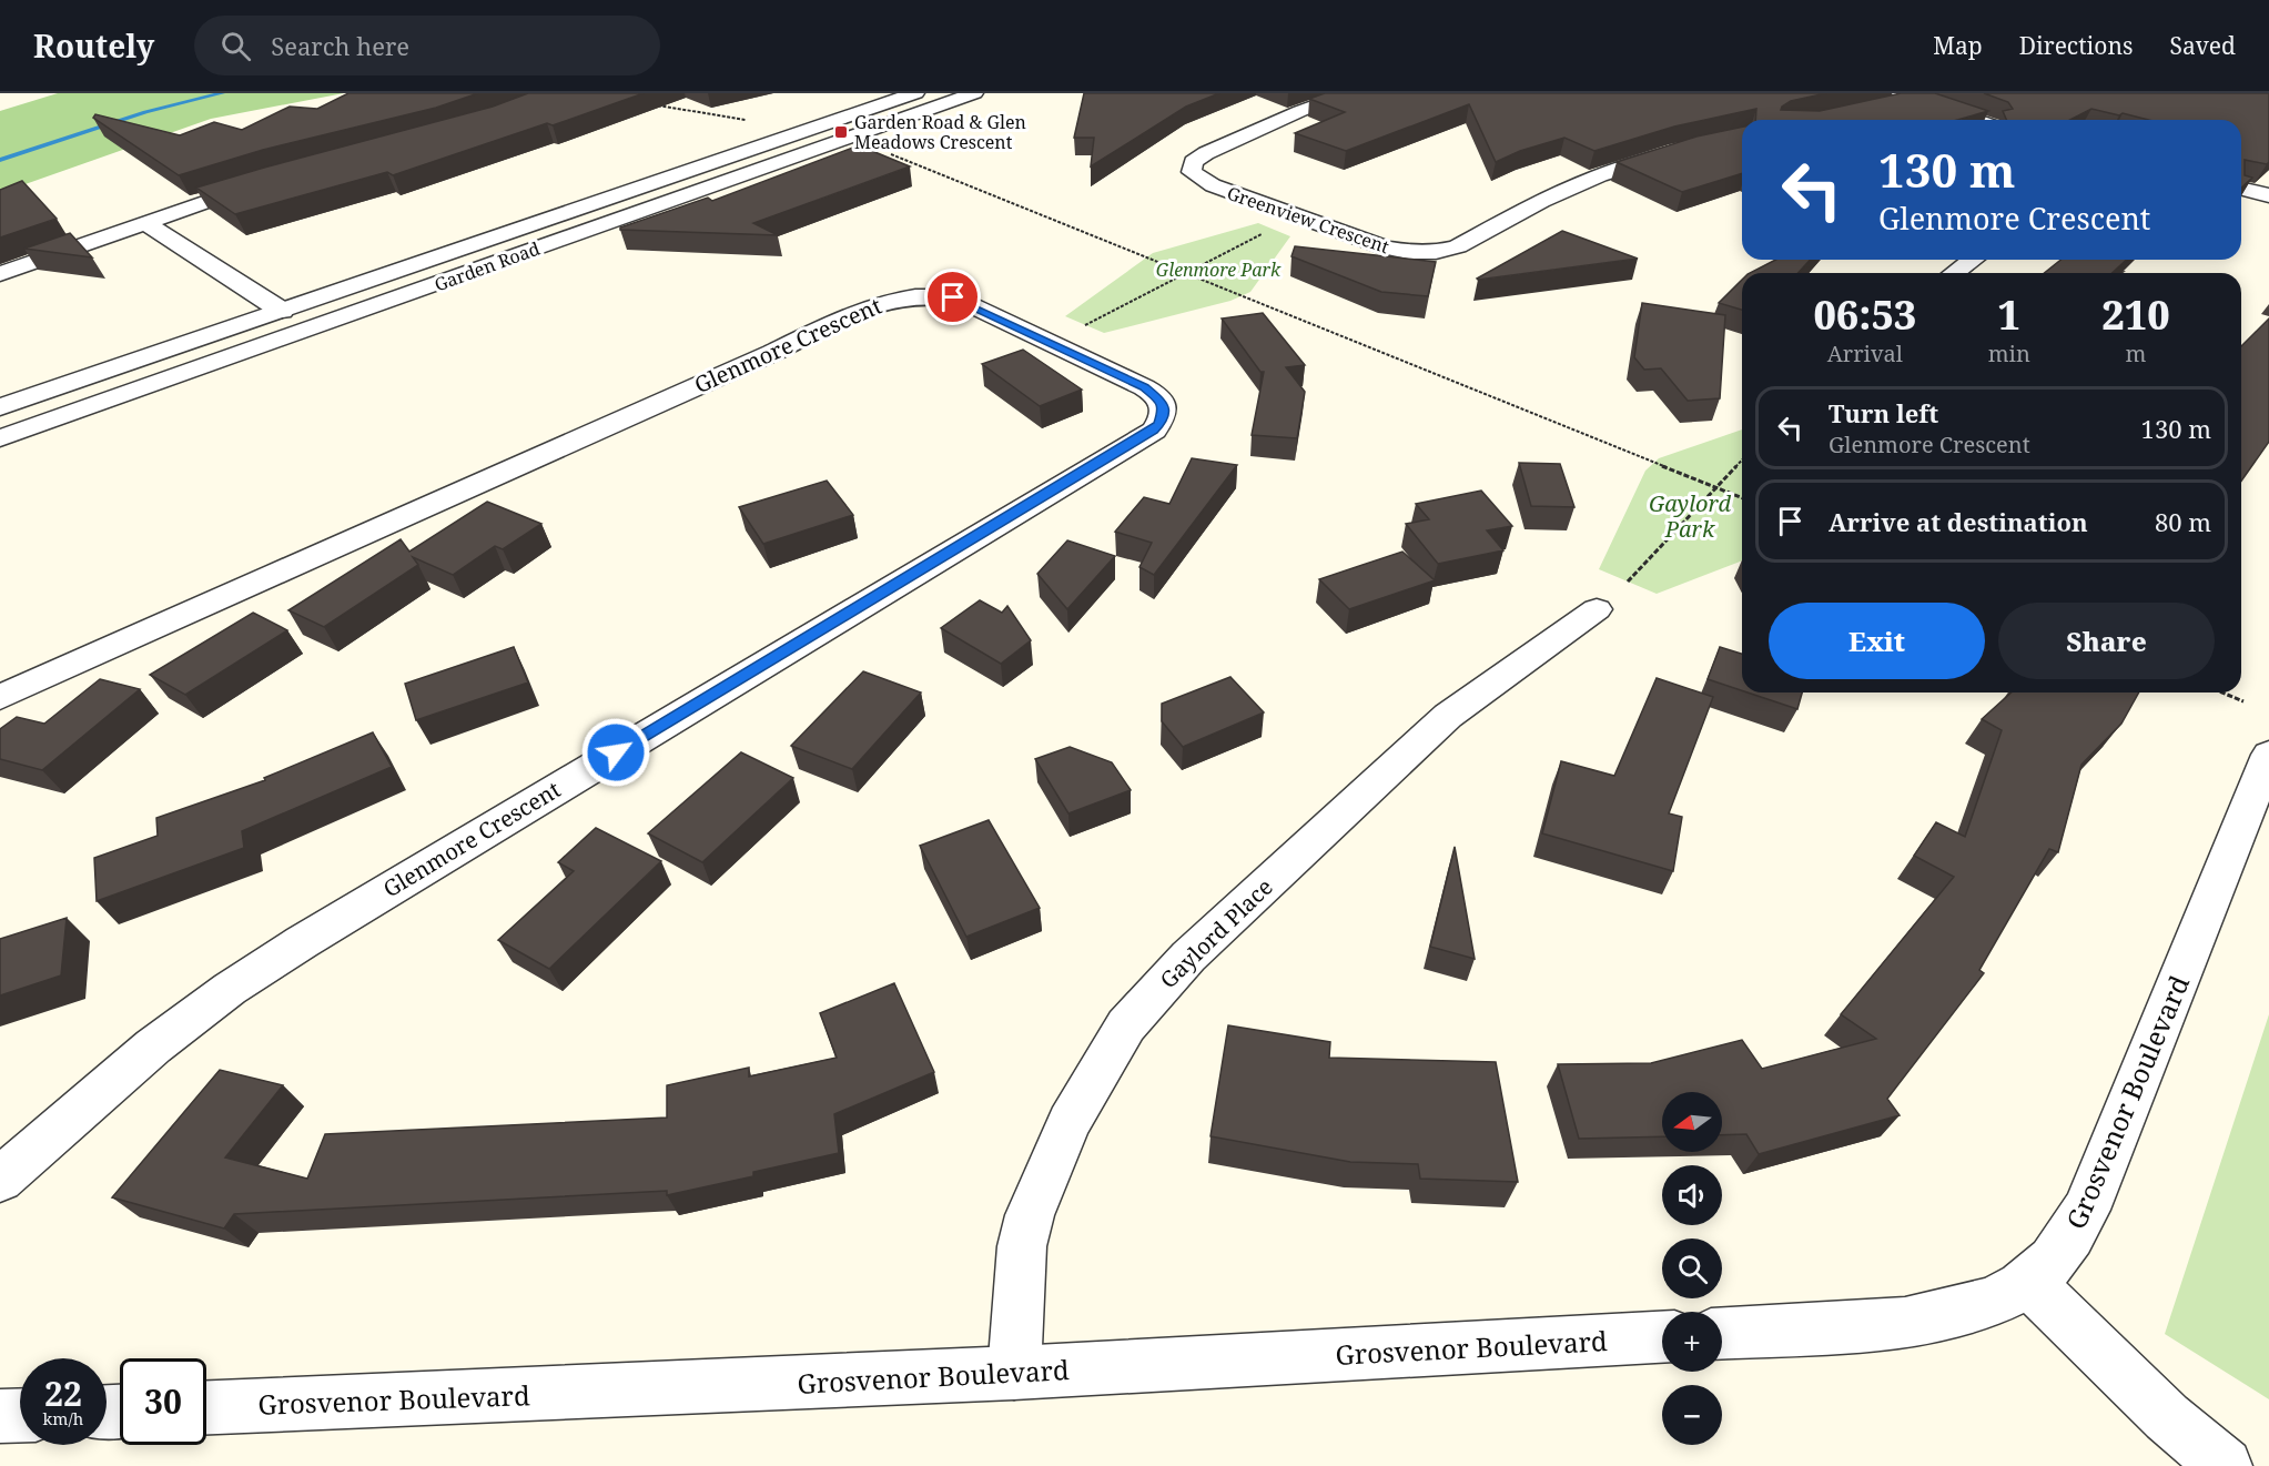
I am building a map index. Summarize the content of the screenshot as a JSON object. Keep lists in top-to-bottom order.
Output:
{
  "streets": {
    "street": [
      "Greenview Crescent",
      "Garden Road",
      "Glenmore Crescent",
      "Gaylord Place",
      "Grosvenor Boulevard"
    ]
  },
  "crossings": [
    ["Gaylord Place", "Grosvenor Boulevard"]
  ],
  "parks": ["Glenmore Park", "Gaylord Park"],
  "places": {
    "transit": ["Garden Road & Glen Meadows Crescent"]
  },
  "north": "left",
  "page": {
    "header": "Routely",
    "search": "Search here",
    "nav": ["Map", "Directions", "Saved"],
    "turn": ["130 m", "Glenmore Crescent"],
    "eta": [
      "06:53",
      "Arrival",
      "1",
      "min",
      "210",
      "m"
    ],
    "list": [
      {
        "name": "Turn left",
        "note": "Glenmore Crescent",
        "value": "130 m"
      },
      {
        "name": "Arrive at destination",
        "value": "80 m"
      }
    ],
    "buttons": ["Exit", "Share"],
    "map_buttons": ["+", "−"],
    "speed": "22 km/h",
    "limit": "30"
  }
}
